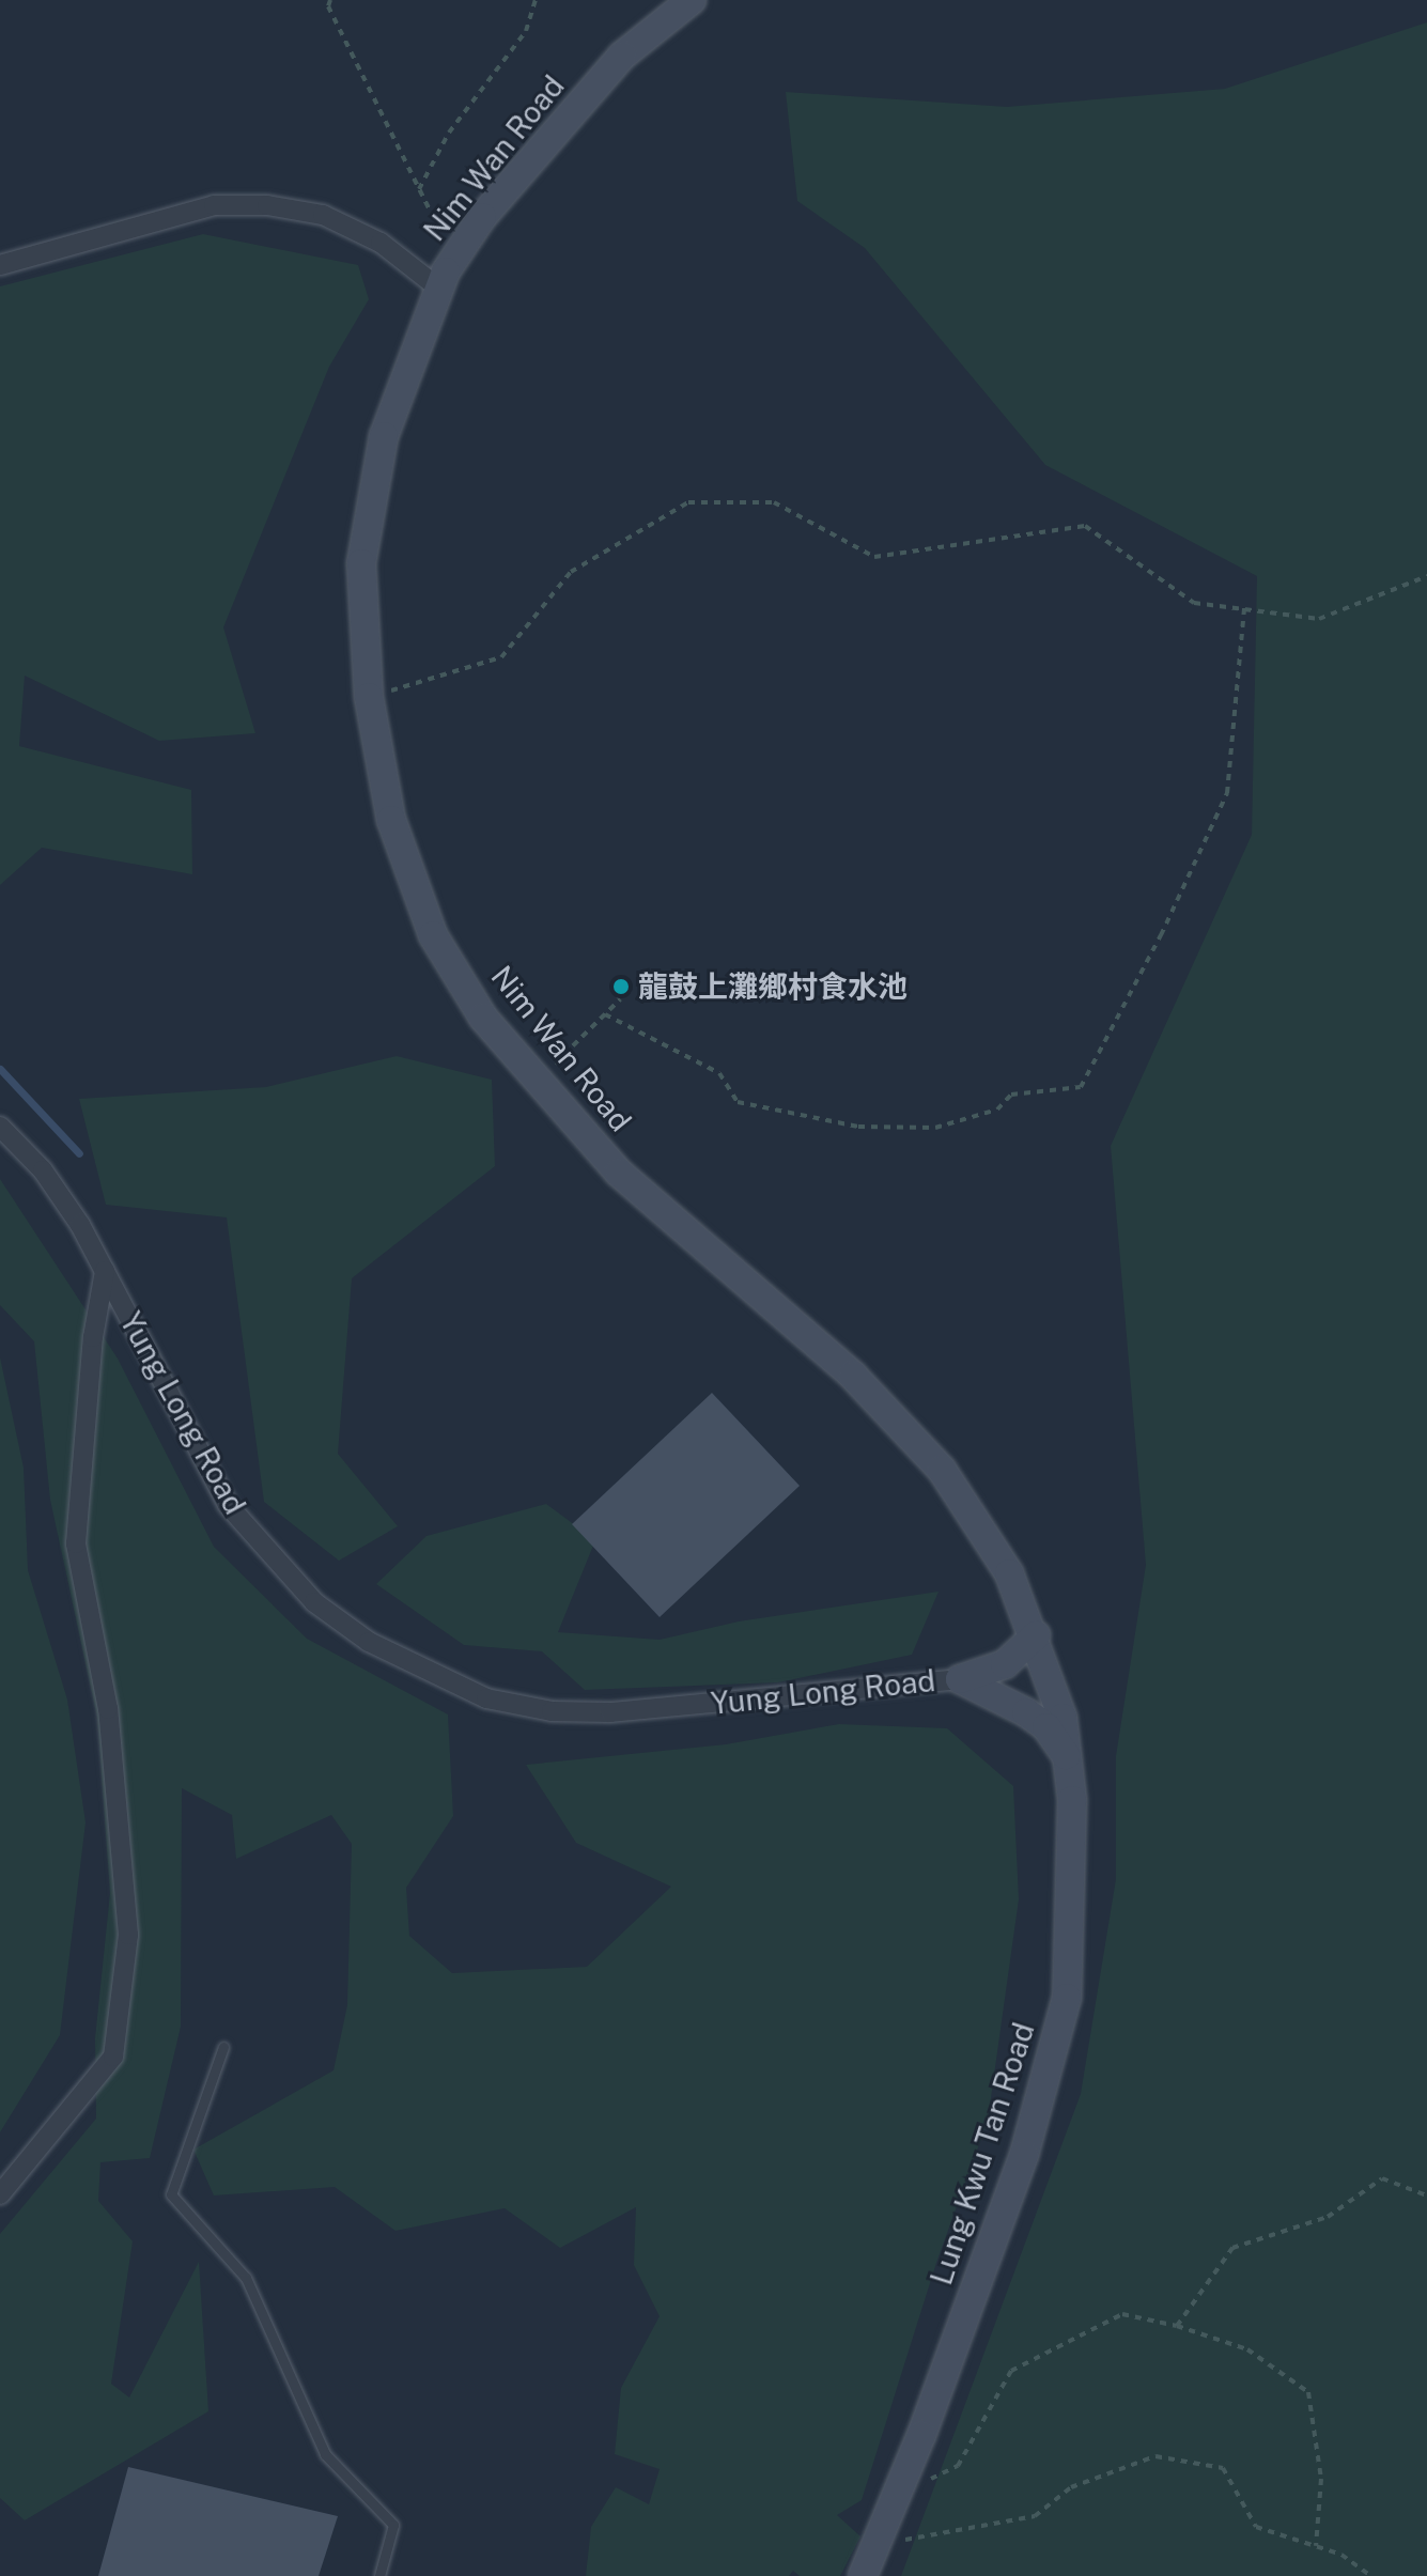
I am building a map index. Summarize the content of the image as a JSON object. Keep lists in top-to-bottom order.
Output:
{
  "streets": {
    "street": ["Nim Wan Road", "Yung Long Road", "Lung Kwu Tan Road"]
  },
  "crossings": [
    ["Nim Wan Road", "Lung Kwu Tan Road"]
  ],
  "places": ["龍鼓上灘鄉村食水池"]
}
